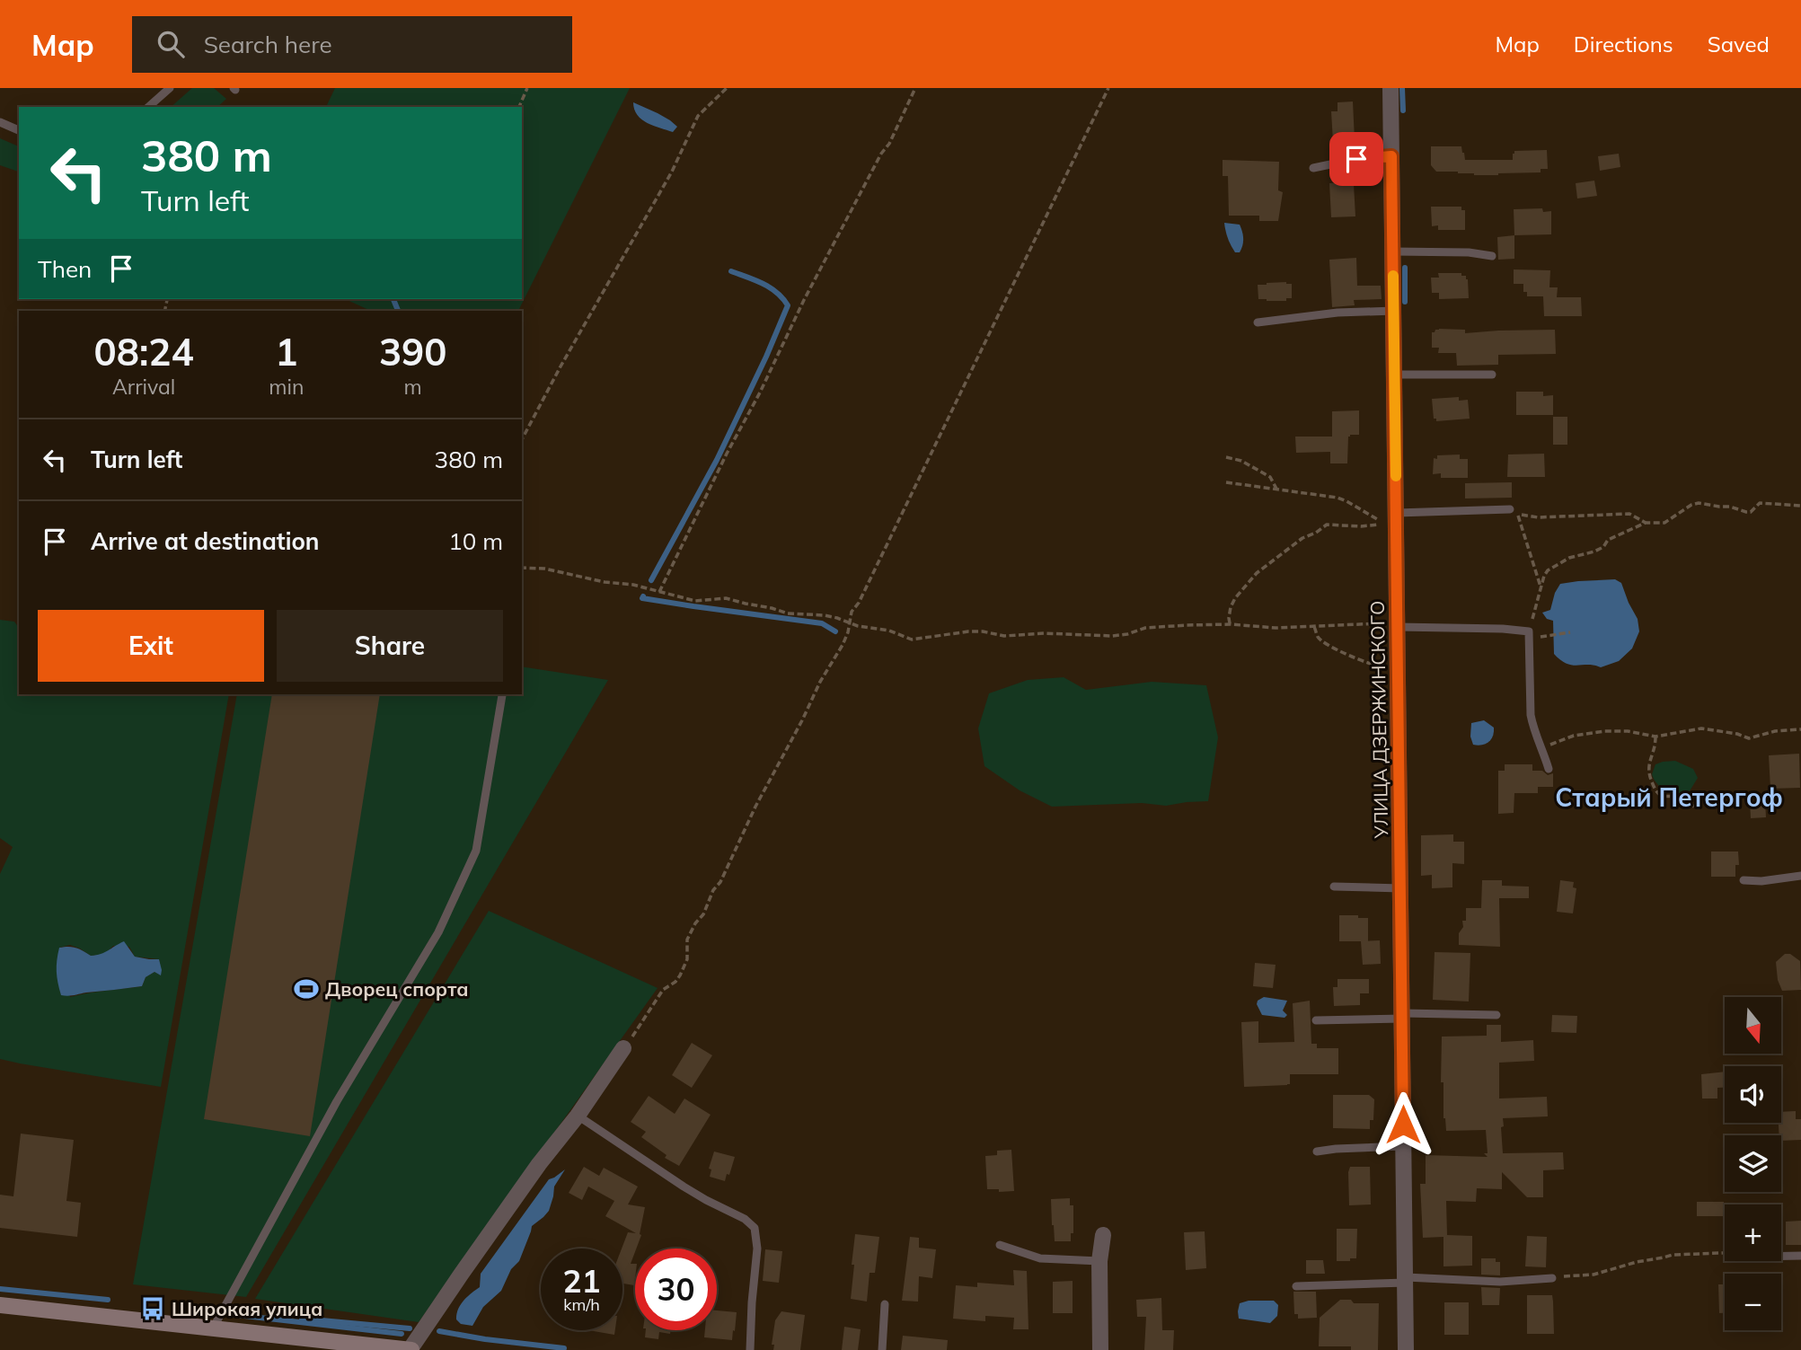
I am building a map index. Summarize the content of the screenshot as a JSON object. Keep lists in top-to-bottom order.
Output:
{
  "streets": {
    "street": ["УЛИЦА ДЗЕРЖИНСКОГО"]
  },
  "districts": ["Старый Петергоф"],
  "places": {
    "sports": ["Дворец спорта"],
    "bus stop": ["Широкая улица"]
  },
  "north": "bottom",
  "page": {
    "header": "Map",
    "search": "Search here",
    "nav": ["Map", "Directions", "Saved"],
    "turn": ["380 m", "Turn left"],
    "then": "Then",
    "eta": [
      "08:24",
      "Arrival",
      "1",
      "min",
      "390",
      "m"
    ],
    "list": [
      {
        "name": "Turn left",
        "value": "380 m"
      },
      {
        "name": "Arrive at destination",
        "value": "10 m"
      }
    ],
    "buttons": ["Exit", "Share"],
    "map_buttons": ["+", "−"],
    "speed": "21 km/h",
    "limit": "30"
  }
}
